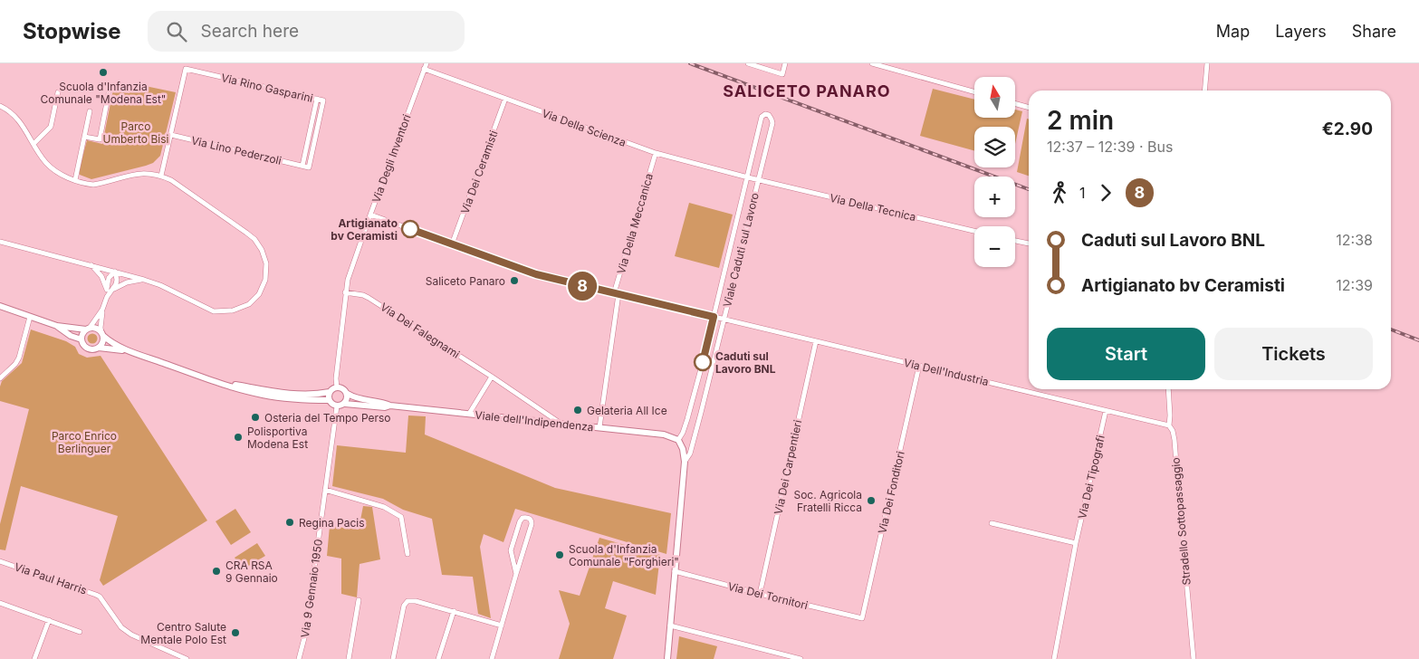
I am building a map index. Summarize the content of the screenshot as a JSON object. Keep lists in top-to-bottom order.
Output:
{
  "streets": {
    "street": [
      "Via Rino Gasparini",
      "Via Della Scienza",
      "Via Lino Pederzoli",
      "Via Degli Inventori",
      "Via Dei Ceramisti",
      "Via Della Tecnica",
      "Via Della Meccanica",
      "Viale Caduti sul Lavoro",
      "Via Dei Falegnami",
      "Via Dell'Industria",
      "Viale dell'Indipendenza",
      "Via Dei Carpentieri",
      "Via Dei Tipografi",
      "Via Dei Fonditori",
      "Stradello Sottopassaggio",
      "Via Paul Harris",
      "Via 9 Gennaio 1950",
      "Via Dei Tornitori"
    ]
  },
  "crossings": [
    ["Via Rino Gasparini", "Via Lino Pederzoli"],
    ["Via Della Scienza", "Via Degli Inventori"],
    ["Via Della Scienza", "Via Dei Ceramisti"],
    ["Via Della Scienza", "Via Della Meccanica"],
    ["Via Della Scienza", "Viale Caduti sul Lavoro"],
    ["Via Degli Inventori", "Via Dei Falegnami"],
    ["Via Degli Inventori", "Viale dell'Indipendenza"],
    ["Via Degli Inventori", "Via 9 Gennaio 1950"],
    ["Via Della Tecnica", "Viale Caduti sul Lavoro"],
    ["Via Della Meccanica", "Viale dell'Indipendenza"],
    ["Viale Caduti sul Lavoro", "Via Dell'Industria"],
    ["Viale Caduti sul Lavoro", "Viale dell'Indipendenza"],
    ["Viale Caduti sul Lavoro", "Via Dei Tornitori"],
    ["Via Dei Falegnami", "Viale dell'Indipendenza"],
    ["Via Dell'Industria", "Via Dei Carpentieri"],
    ["Via Dell'Industria", "Via Dei Tipografi"],
    ["Via Dell'Industria", "Via Dei Fonditori"],
    ["Via Dell'Industria", "Stradello Sottopassaggio"],
    ["Viale dell'Indipendenza", "Via 9 Gennaio 1950"],
    ["Via Dei Carpentieri", "Via Dei Tornitori"],
    ["Via Dei Fonditori", "Via Dei Tornitori"]
  ],
  "districts": ["SALICETO PANARO"],
  "parks": ["Parco Umberto Bisi", "Parco Enrico Berlinguer"],
  "places": [
    "Scuola d'Infanzia Comunale \"Modena Est\"",
    "Artigianato bv Ceramisti",
    "Saliceto Panaro",
    "Caduti sul Lavoro BNL",
    "Gelateria All Ice",
    "Osteria del Tempo Perso",
    "Polisportiva Modena Est",
    "Soc. Agricola Fratelli Ricca",
    "Regina Pacis",
    "Scuola d'Infanzia Comunale \"Forghieri\"",
    "CRA RSA 9 Gennaio",
    "Centro Salute Mentale Polo Est"
  ],
  "lines": ["bus line 8"],
  "north": "top",
  "page": {
    "header": "Stopwise",
    "search": "Search here",
    "nav": ["Map", "Layers", "Share"],
    "on_map": "8",
    "map_buttons": ["+", "−"],
    "heading": ["2 min", "12:37 – 12:39 · Bus", "€2.90"],
    "legs": ["1", "8"],
    "list": [
      {
        "name": "Caduti sul Lavoro BNL",
        "value": "12:38"
      },
      {
        "name": "Artigianato bv Ceramisti",
        "value": "12:39"
      }
    ],
    "buttons": ["Start", "Tickets"]
  }
}
